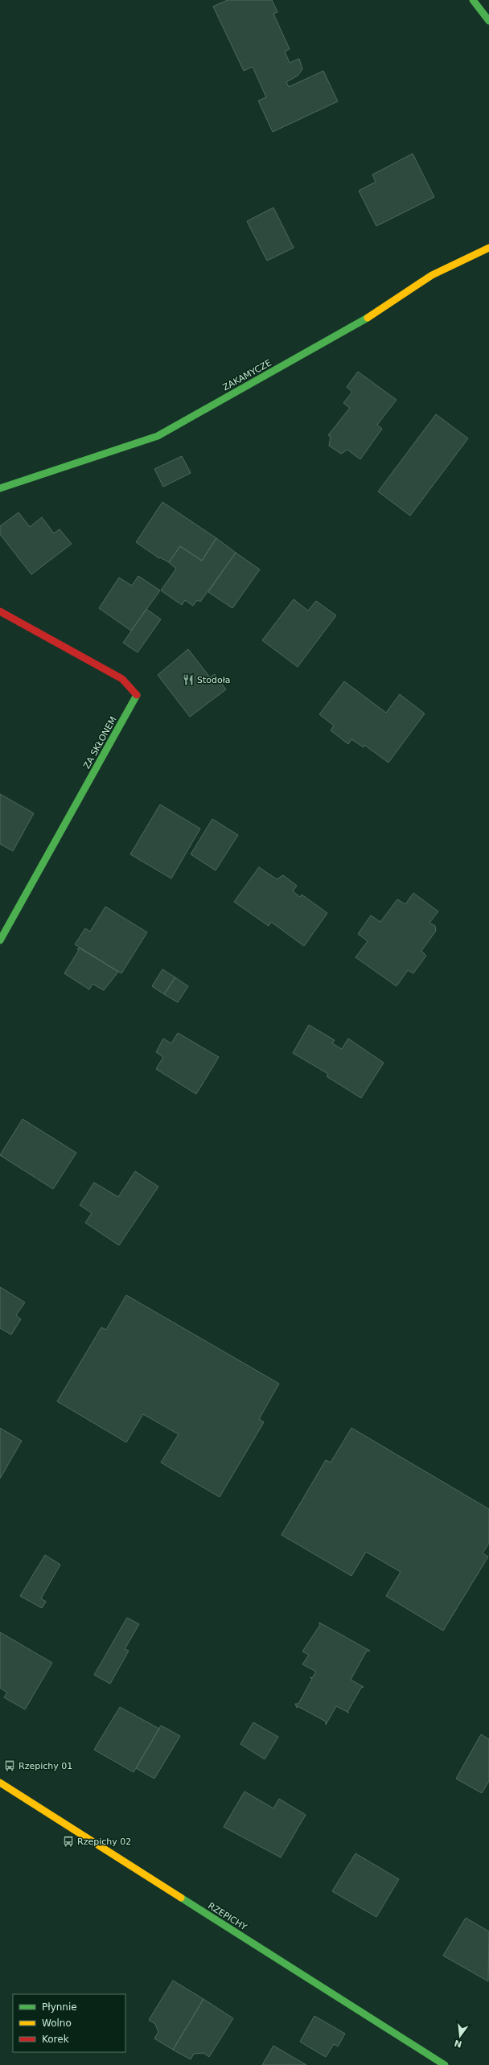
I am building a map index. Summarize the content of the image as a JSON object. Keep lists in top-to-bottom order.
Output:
{
  "streets": {
    "street": ["ZAKAMYCZE", "ZA SKŁONEM", "RZEPICHY"]
  },
  "places": {
    "restaurant": ["Stodoła"],
    "bus stop": ["Rzepichy 01", "Rzepichy 02"]
  },
  "legend": ["Płynnie", "Wolno", "Korek"],
  "north": "bottom"
}
